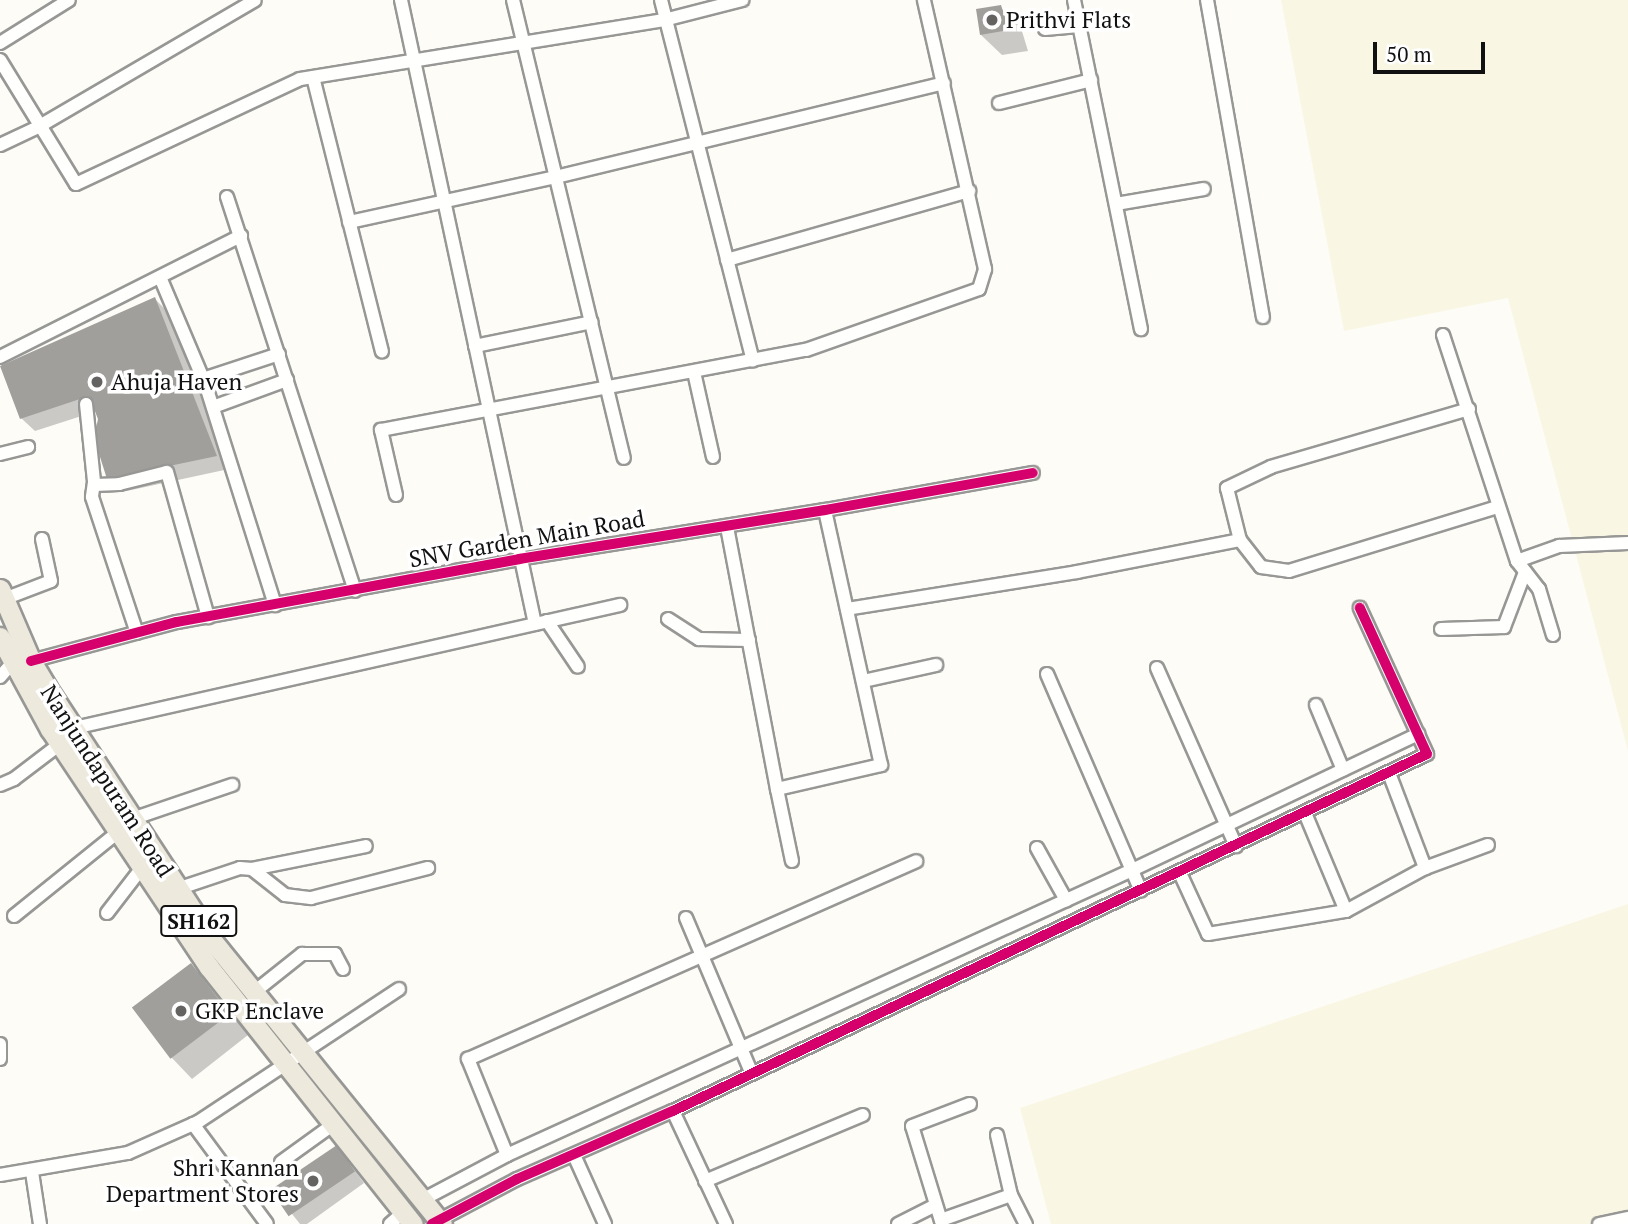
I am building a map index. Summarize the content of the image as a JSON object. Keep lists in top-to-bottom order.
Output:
{
  "streets": {
    "main road": ["Nanjundapuram Road", "SH162"],
    "street": ["SNV Garden Main Road"]
  },
  "crossings": [
    ["SNV Garden Main Road", "Nanjundapuram Road"]
  ],
  "places": [
    "Prithvi Flats",
    "Ahuja Haven",
    "GKP Enclave",
    "Shri Kannan Department Stores"
  ],
  "scale_bar": "50 m"
}
